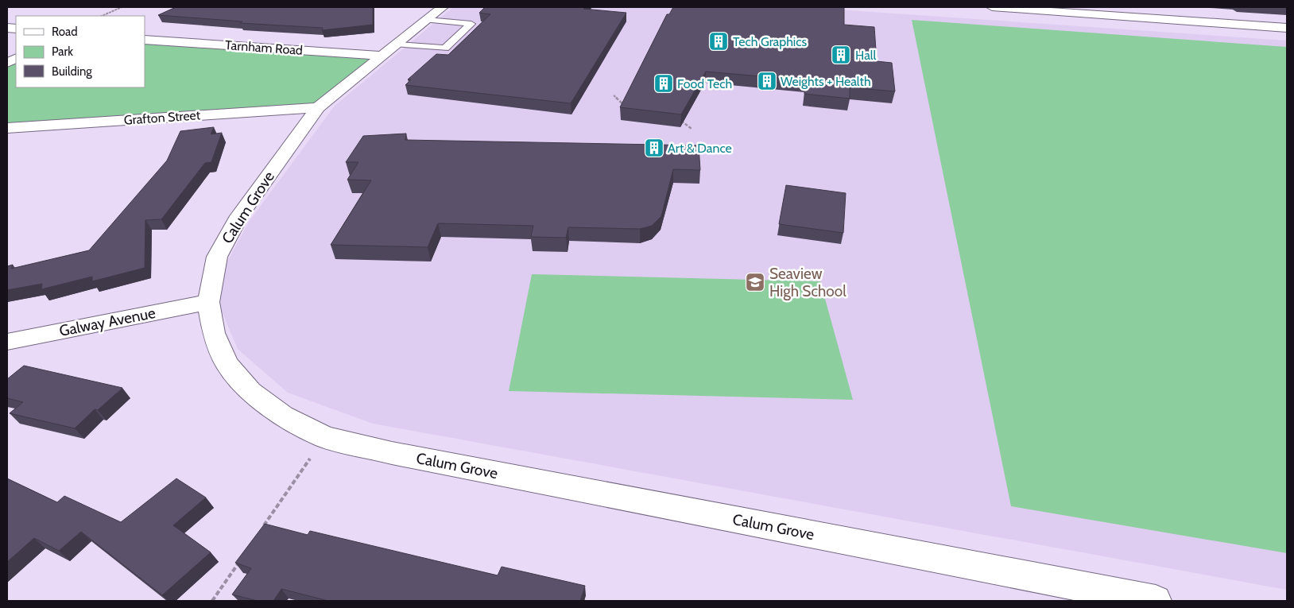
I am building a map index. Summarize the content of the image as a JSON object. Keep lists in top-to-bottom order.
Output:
{
  "streets": {
    "street": [
      "Tarnham Road",
      "Grafton Street",
      "Calum Grove",
      "Galway Avenue"
    ]
  },
  "crossings": [
    ["Tarnham Road", "Calum Grove"],
    ["Grafton Street", "Calum Grove"],
    ["Calum Grove", "Galway Avenue"]
  ],
  "places": {
    "building": [
      "Tech Graphics",
      "Hall",
      "Weights + Health",
      "Food Tech",
      "Art & Dance"
    ],
    "school or university": ["Seaview High School"]
  },
  "legend": ["Road", "Park", "Building"]
}
